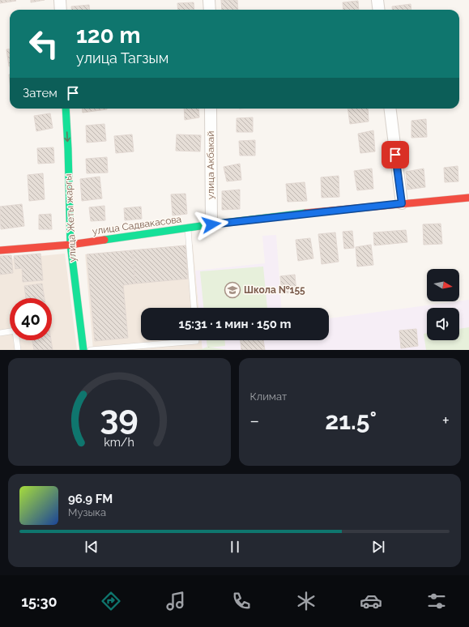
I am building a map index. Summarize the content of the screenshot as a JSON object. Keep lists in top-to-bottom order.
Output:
{
  "streets": {
    "street": ["улица Акбакай", "улица Жеты жаргы", "улица Садвакасова"]
  },
  "crossings": [
    ["улица Акбакай", "улица Садвакасова"],
    ["улица Жеты жаргы", "улица Садвакасова"]
  ],
  "one_way": ["улица Жеты жаргы"],
  "places": {
    "school or university": ["Школа №155"]
  },
  "north": "right",
  "page": {
    "turn": ["120 m", "улица Тагзым"],
    "then": "Затем",
    "limit": "40",
    "trip": "15:31 · 1 мин · 150 m",
    "tile": "Климат",
    "heat": ["−", "21.5°", "+"],
    "song": ["96.9 FM", "Музыка"],
    "tabs": "15:30",
    "gauge": ["39", "km/h"]
  }
}
